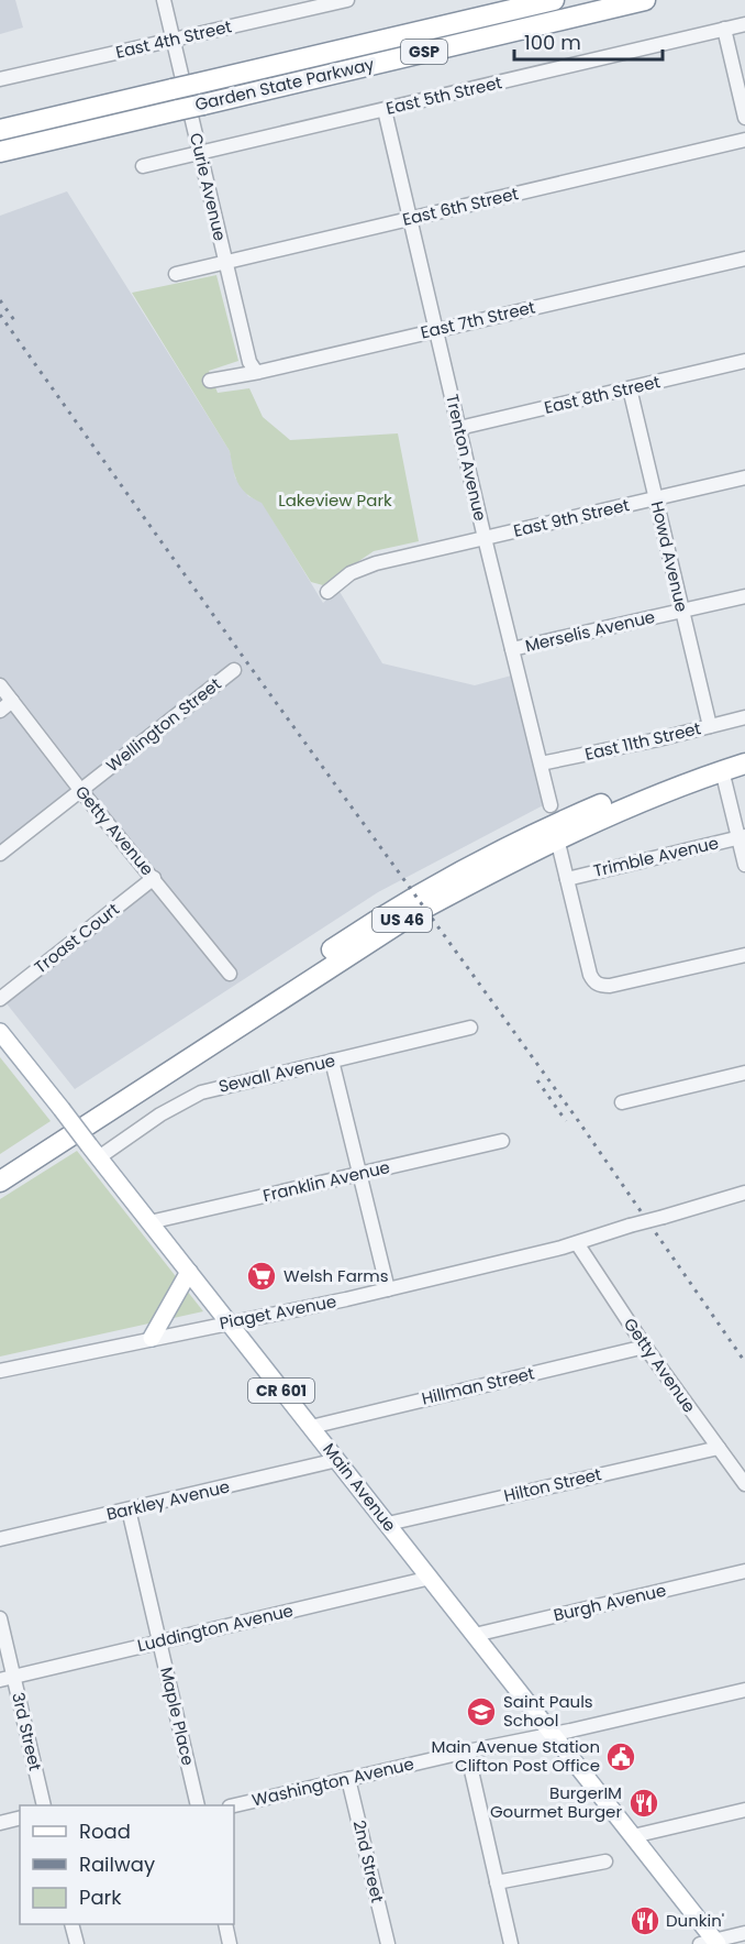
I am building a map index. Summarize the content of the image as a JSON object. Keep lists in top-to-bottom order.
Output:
{
  "streets": {
    "highway": ["GSP", "Garden State Parkway", "US 46"],
    "main road": ["CR 601", "Main Avenue"],
    "street": [
      "East 4th Street",
      "East 5th Street",
      "Curie Avenue",
      "East 6th Street",
      "East 7th Street",
      "East 8th Street",
      "Trenton Avenue",
      "East 9th Street",
      "Howd Avenue",
      "Merselis Avenue",
      "Wellington Street",
      "East 11th Street",
      "Getty Avenue",
      "Trimble Avenue",
      "Troast Court",
      "Sewall Avenue",
      "Franklin Avenue",
      "Piaget Avenue",
      "Hillman Street",
      "Hilton Street",
      "Barkley Avenue",
      "Burgh Avenue",
      "Luddington Avenue",
      "Maple Place",
      "3rd Street",
      "Washington Avenue",
      "2nd Street"
    ]
  },
  "crossings": [
    ["East 4th Street", "Curie Avenue"],
    ["East 5th Street", "Curie Avenue"],
    ["East 5th Street", "Trenton Avenue"],
    ["Curie Avenue", "East 6th Street"],
    ["Curie Avenue", "East 7th Street"],
    ["East 6th Street", "Trenton Avenue"],
    ["East 7th Street", "Trenton Avenue"],
    ["East 8th Street", "Trenton Avenue"],
    ["East 8th Street", "Howd Avenue"],
    ["Trenton Avenue", "East 9th Street"],
    ["Trenton Avenue", "Merselis Avenue"],
    ["Trenton Avenue", "East 11th Street"],
    ["East 9th Street", "Howd Avenue"],
    ["Howd Avenue", "Merselis Avenue"],
    ["Howd Avenue", "East 11th Street"],
    ["Wellington Street", "Getty Avenue"],
    ["Getty Avenue", "Troast Court"],
    ["Getty Avenue", "Piaget Avenue"],
    ["Getty Avenue", "Hillman Street"],
    ["Getty Avenue", "Hilton Street"],
    ["Sewall Avenue", "Main Avenue"],
    ["Franklin Avenue", "Main Avenue"],
    ["Piaget Avenue", "Main Avenue"],
    ["Hillman Street", "Main Avenue"],
    ["Hilton Street", "Main Avenue"],
    ["Main Avenue", "Barkley Avenue"],
    ["Main Avenue", "Burgh Avenue"],
    ["Main Avenue", "Luddington Avenue"],
    ["Main Avenue", "Washington Avenue"],
    ["Barkley Avenue", "Maple Place"],
    ["Luddington Avenue", "Maple Place"],
    ["Luddington Avenue", "3rd Street"],
    ["Washington Avenue", "2nd Street"]
  ],
  "parks": ["Lakeview Park"],
  "places": {
    "supermarket": ["Welsh Farms"],
    "school or university": ["Saint Pauls School"],
    "public building": ["Main Avenue Station Clifton Post Office"],
    "restaurant": ["BurgerIM Gourmet Burger", "Dunkin'"]
  },
  "legend": ["Road", "Railway", "Park"],
  "scale_bar": "100 m"
}
